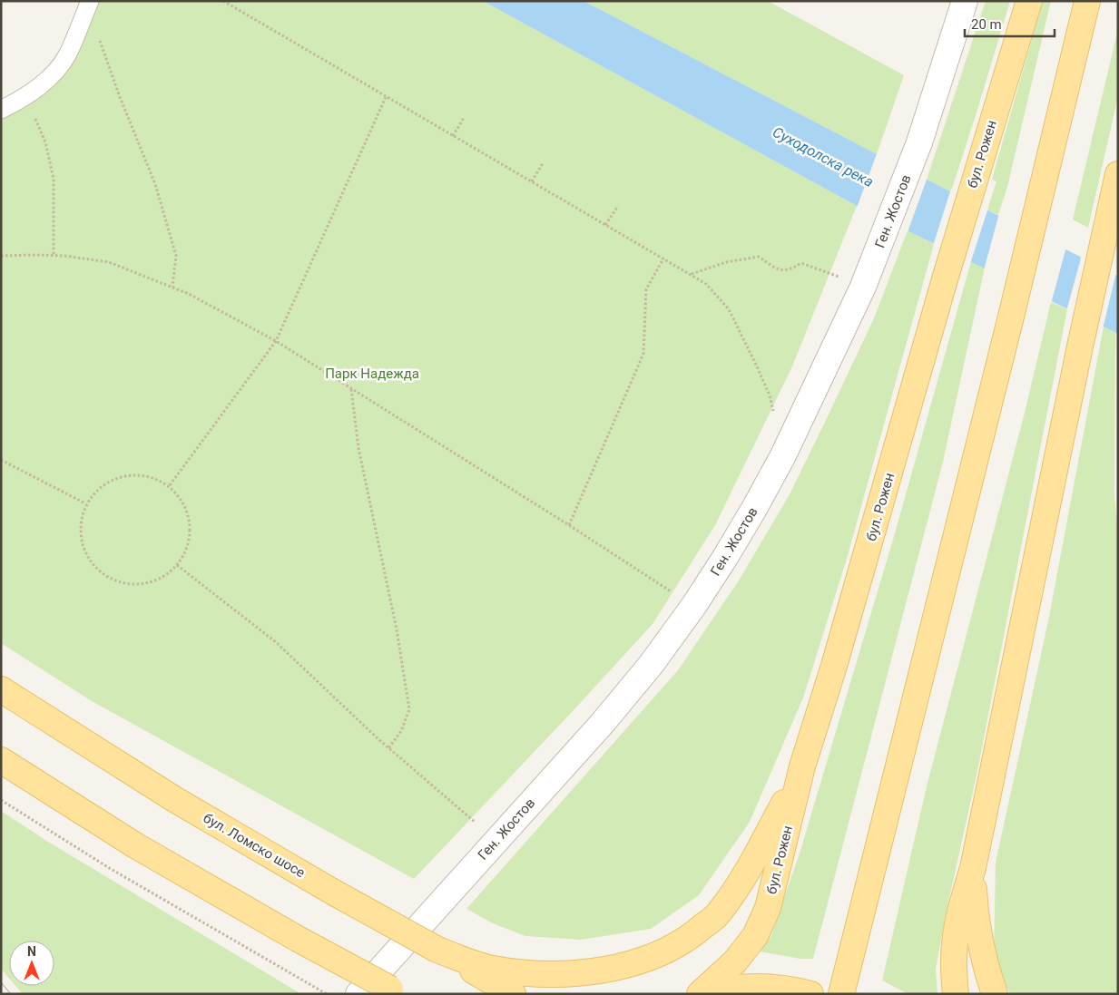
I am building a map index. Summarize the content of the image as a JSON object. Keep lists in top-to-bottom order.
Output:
{
  "streets": {
    "main road": ["бул. Рожен", "бул. Ломско шосе"],
    "street": ["Ген. Жостов"]
  },
  "water": ["Суходолска река"],
  "parks": ["Парк Надежда"],
  "scale_bar": "20 m",
  "north": "top"
}
